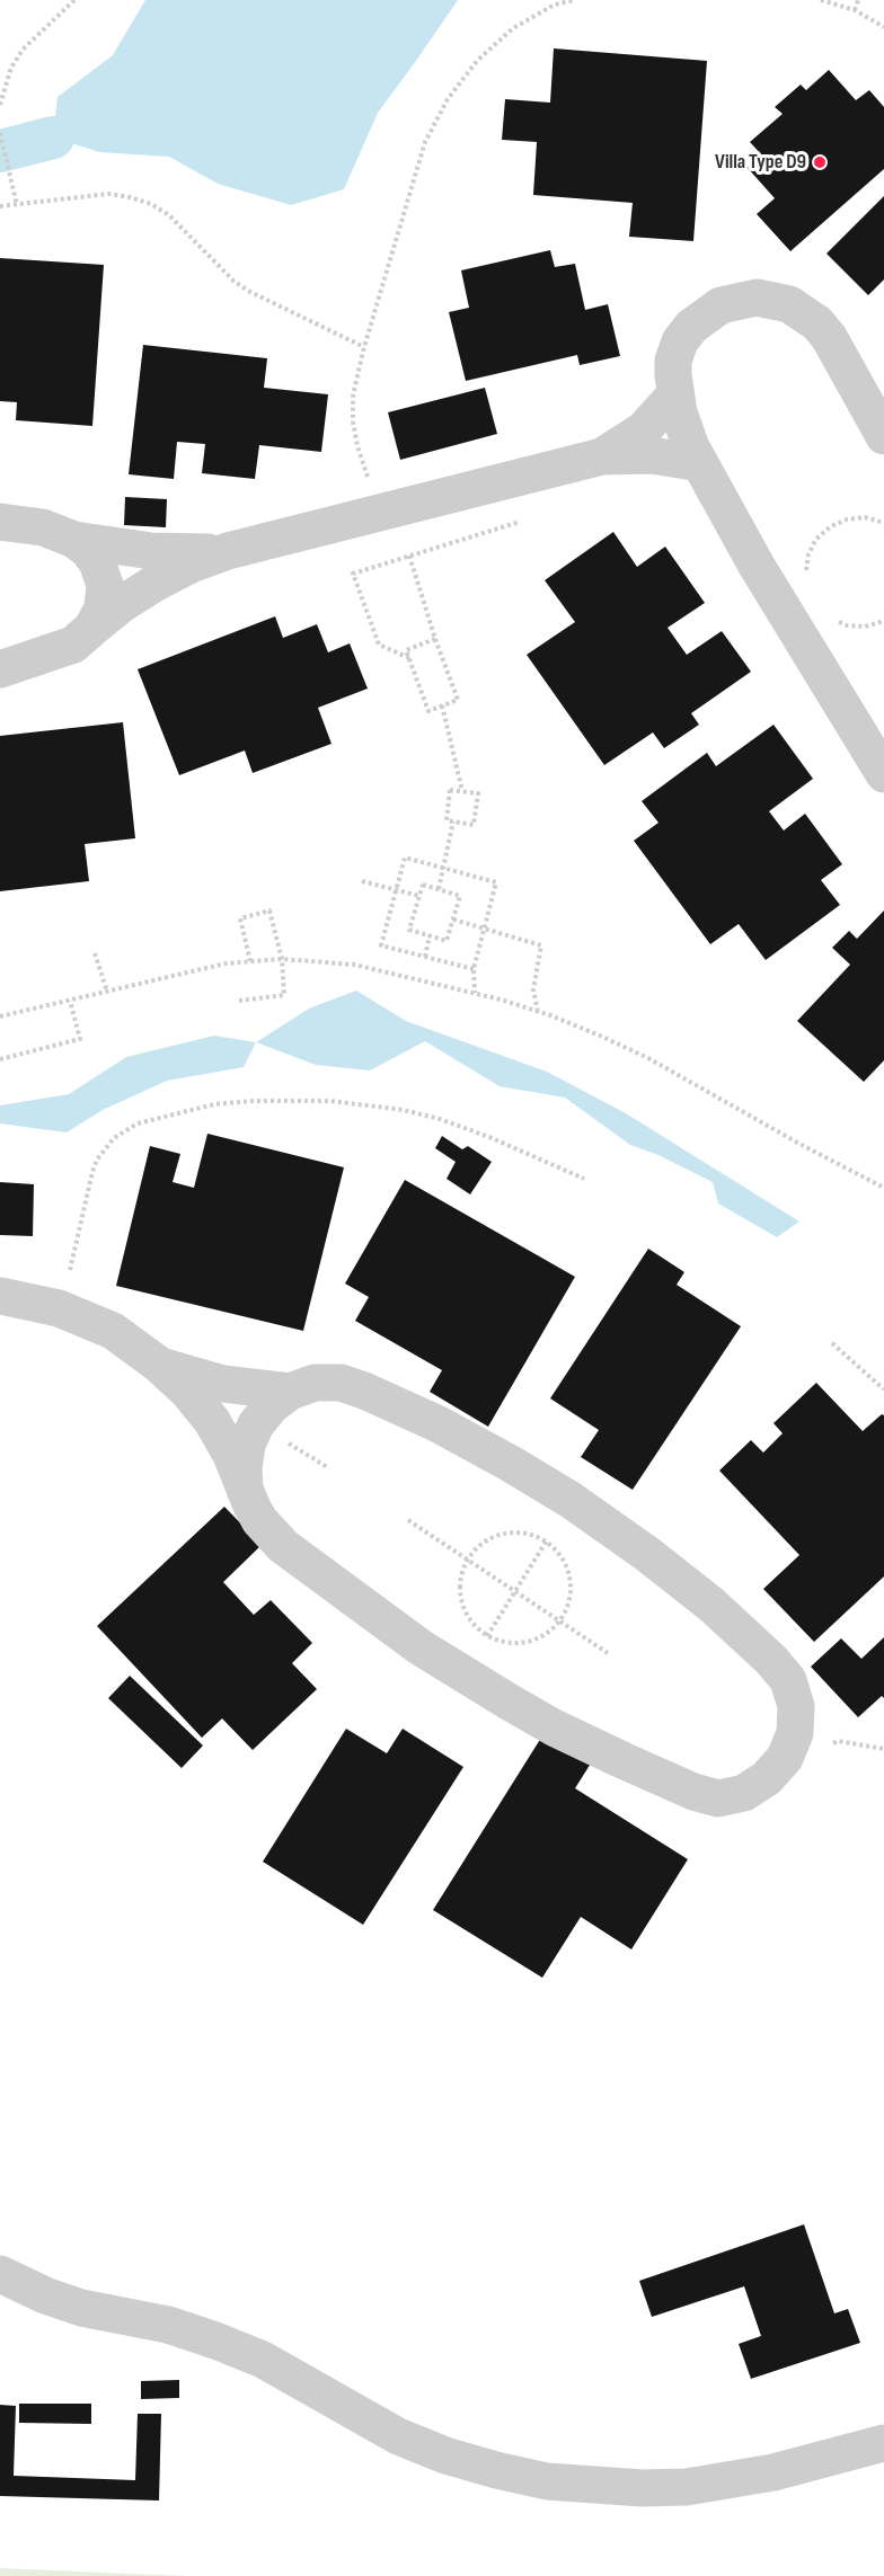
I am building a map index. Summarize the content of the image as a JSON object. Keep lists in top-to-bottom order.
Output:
{
  "places": ["Villa Type D9"]
}
